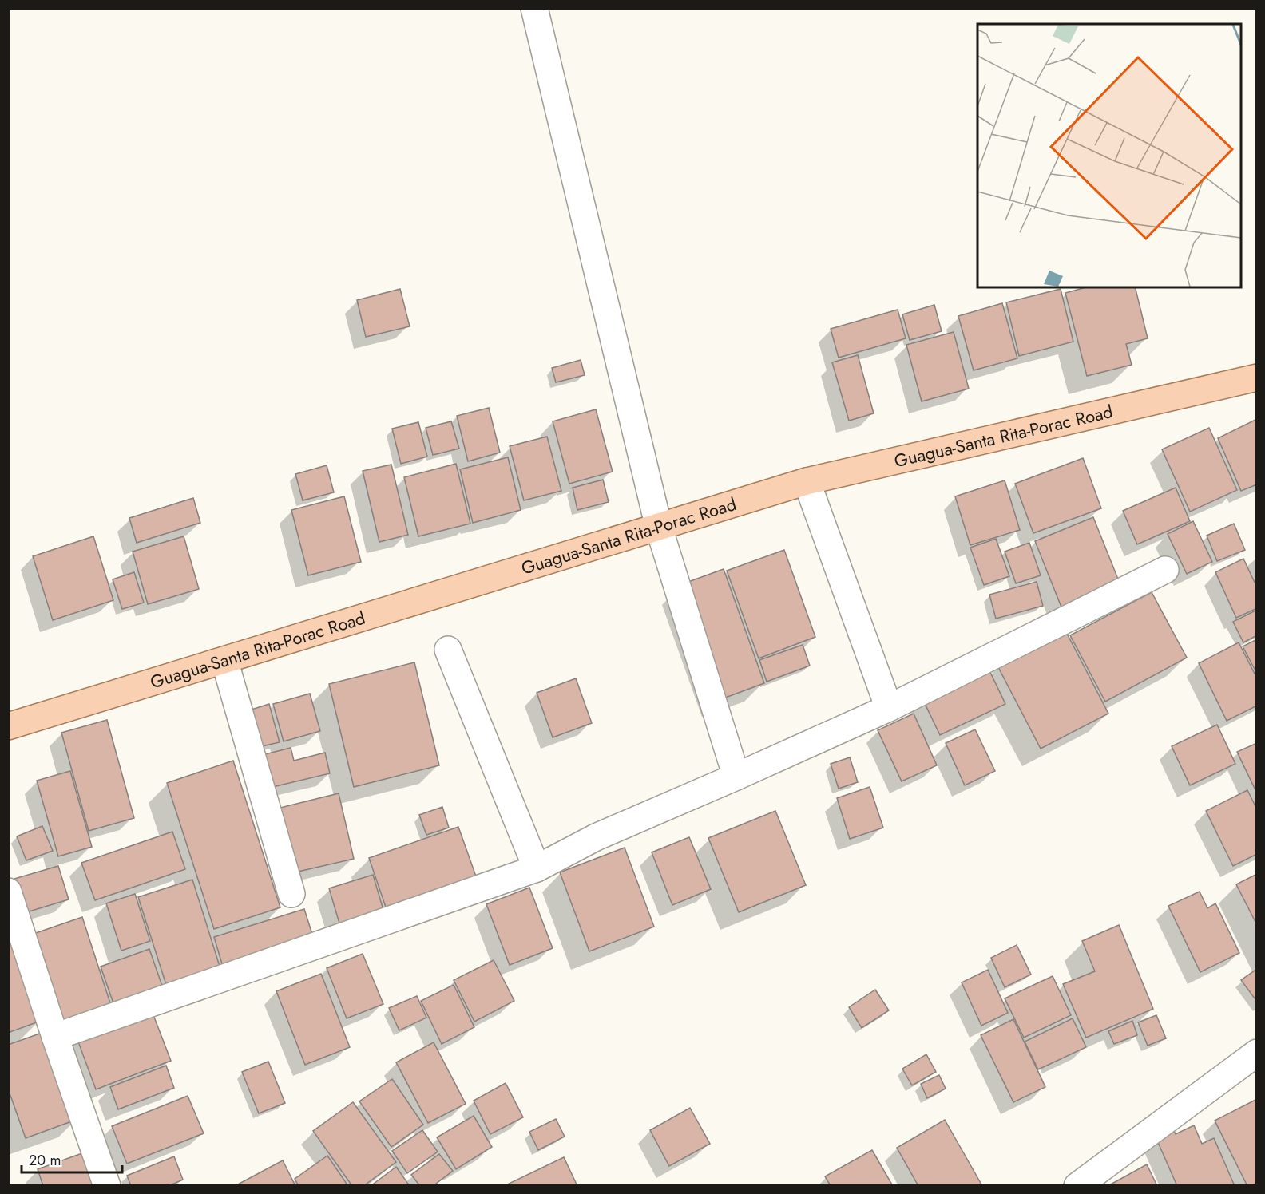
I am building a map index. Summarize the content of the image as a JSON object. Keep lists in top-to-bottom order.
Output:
{
  "streets": {
    "main road": ["Guagua-Santa Rita-Porac Road"]
  },
  "scale_bar": "20 m"
}
